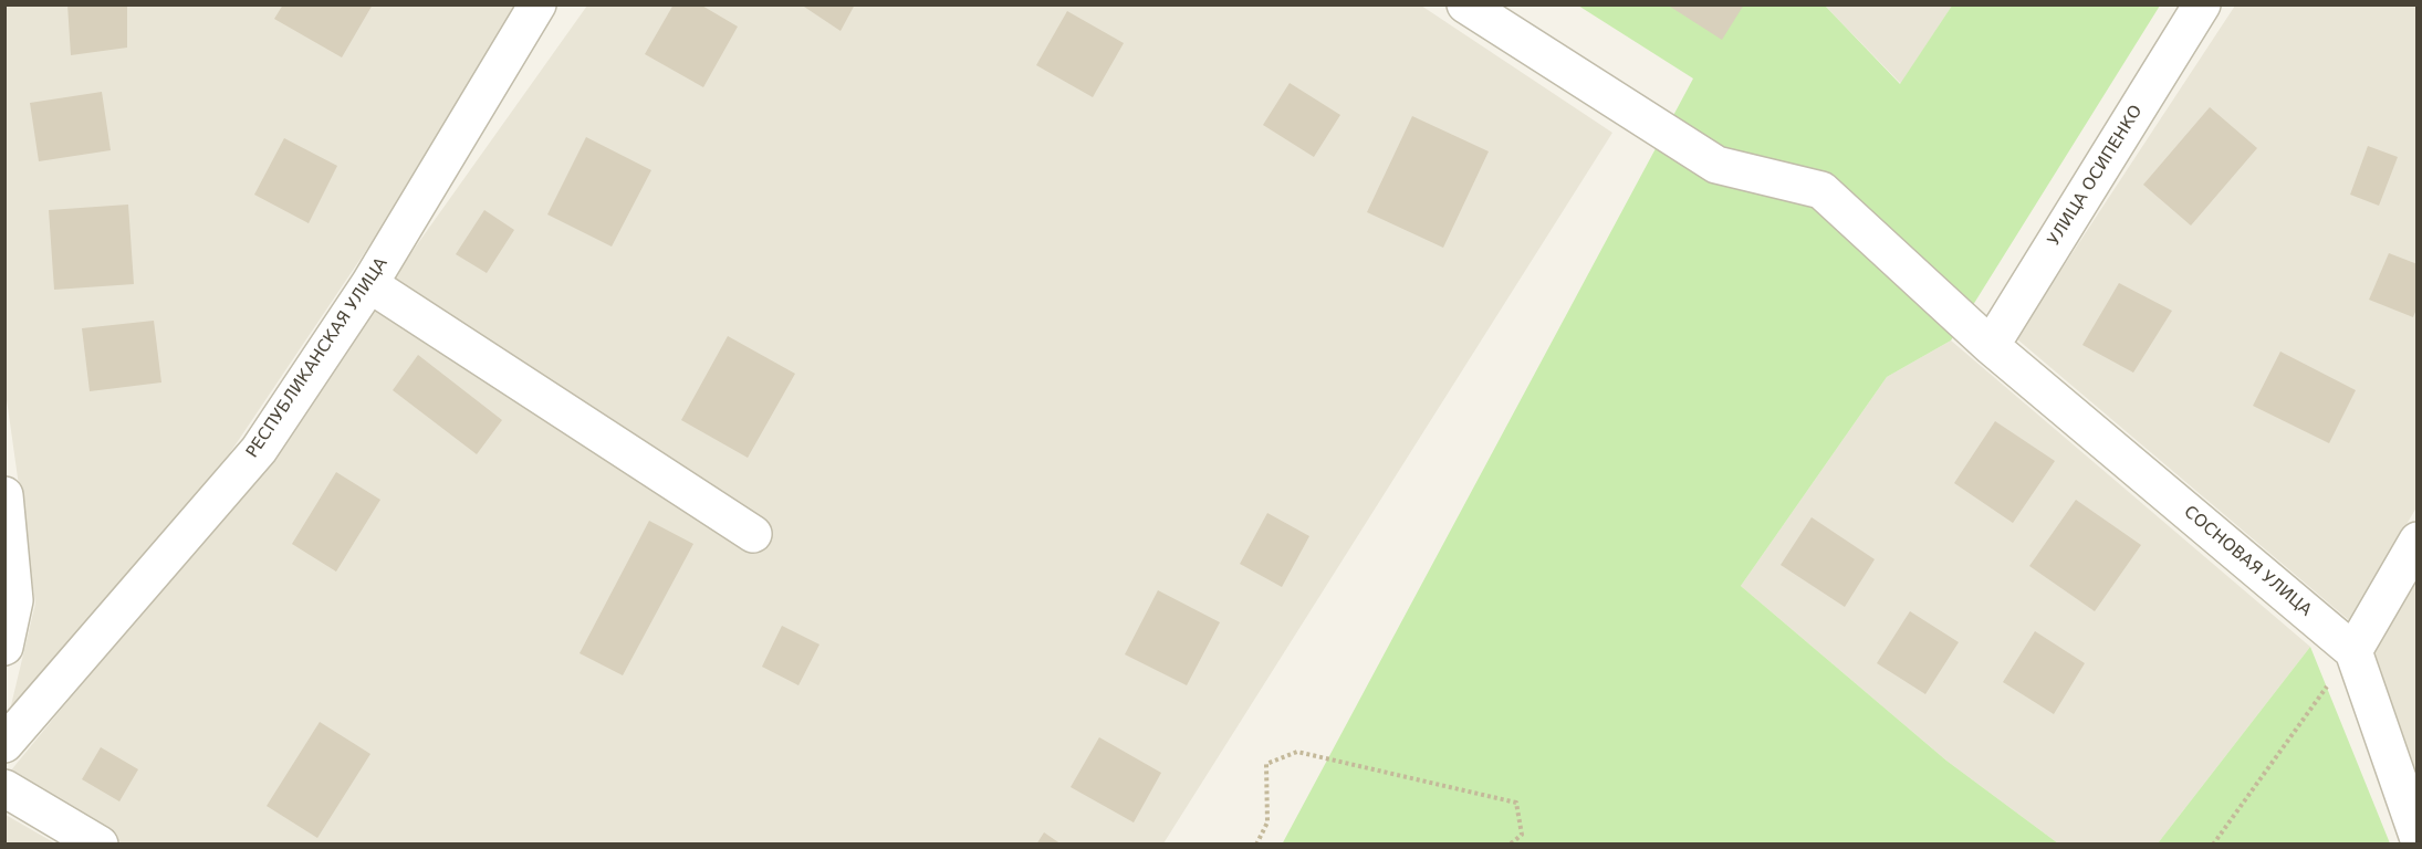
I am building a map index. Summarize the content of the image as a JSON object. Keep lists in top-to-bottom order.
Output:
{
  "streets": {
    "street": ["УЛИЦА ОСИПЕНКО", "РЕСПУБЛИКАНСКАЯ УЛИЦА", "СОСНОВАЯ УЛИЦА"]
  },
  "crossings": [
    ["УЛИЦА ОСИПЕНКО", "СОСНОВАЯ УЛИЦА"]
  ]
}
